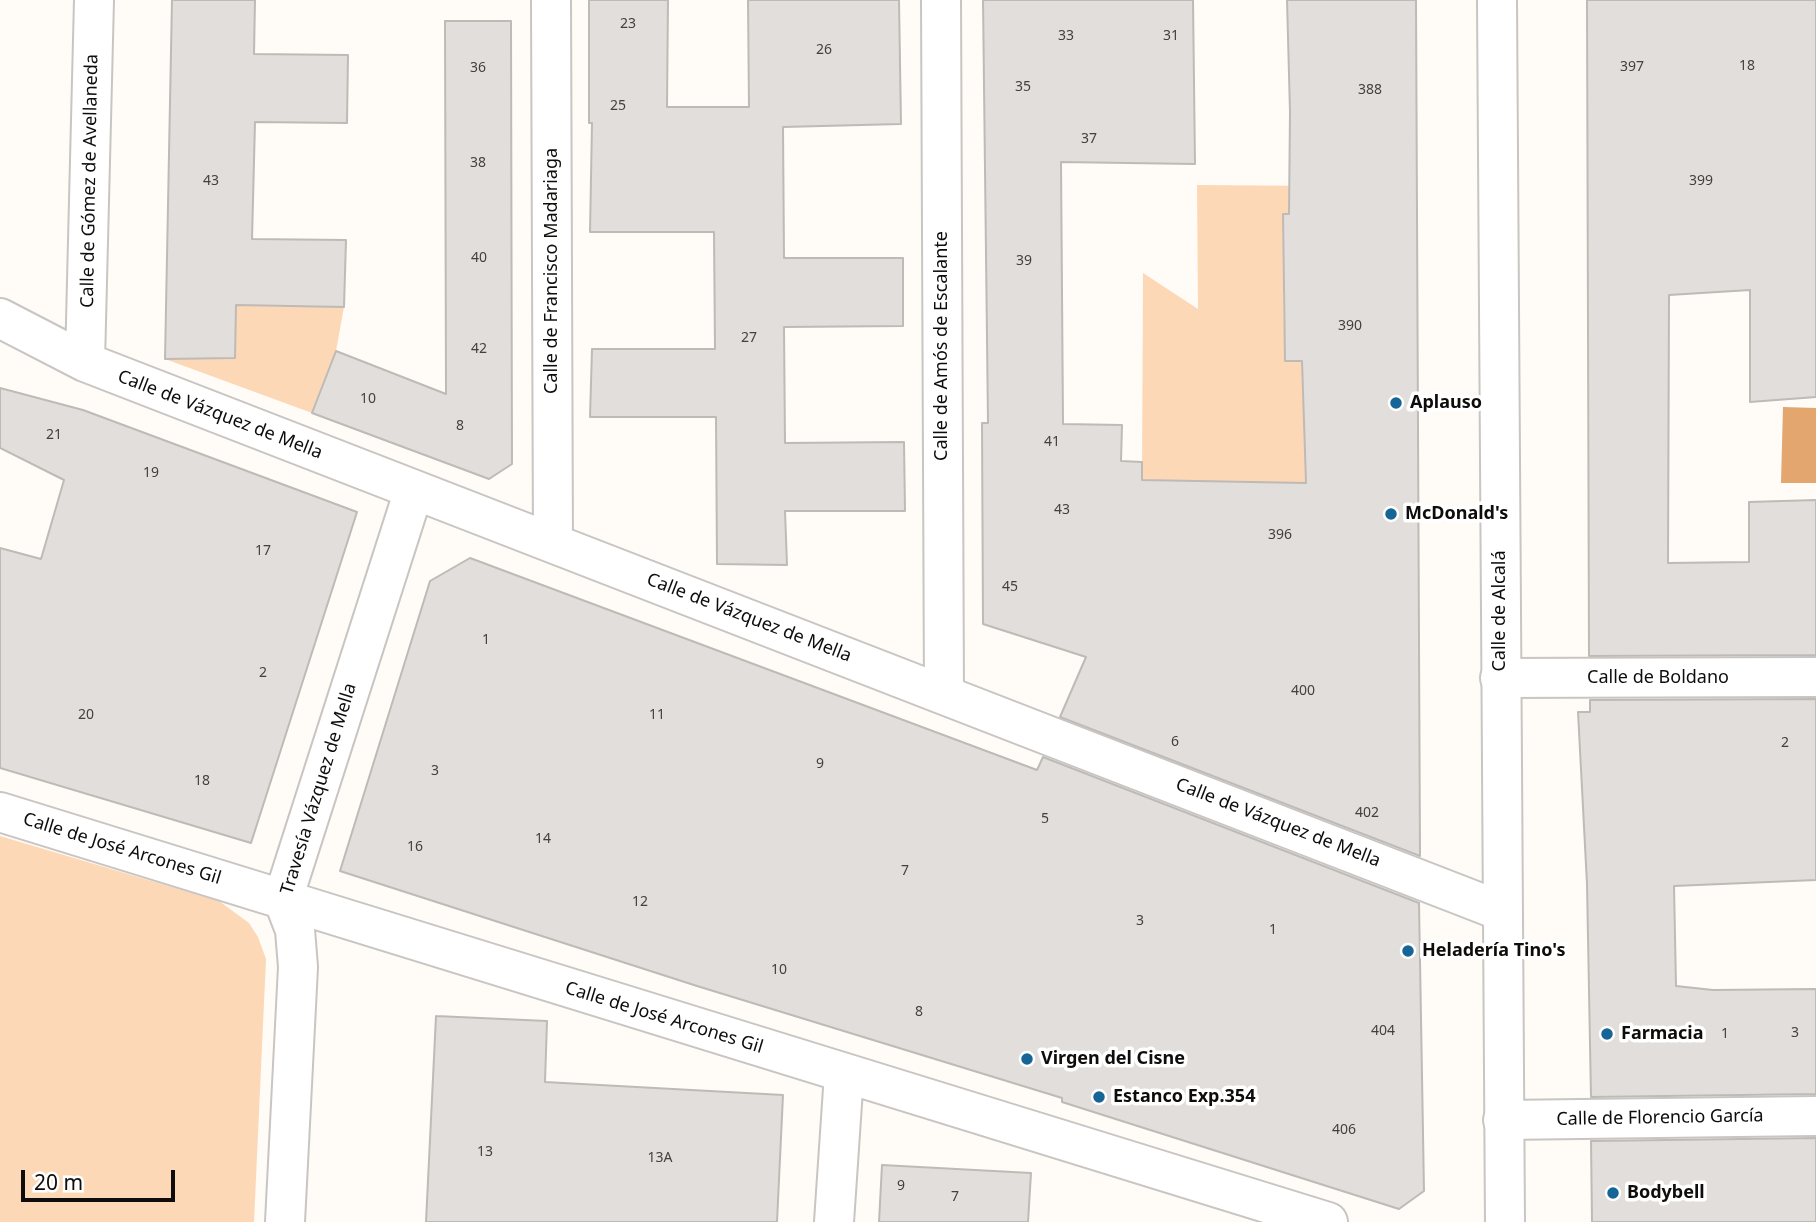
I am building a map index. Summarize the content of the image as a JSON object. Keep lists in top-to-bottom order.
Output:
{
  "streets": {
    "street": [
      "Calle de Gómez de Avellaneda",
      "Calle de Francisco Madariaga",
      "Calle de Amós de Escalante",
      "Calle de Vázquez de Mella",
      "Calle de Alcalá",
      "Calle de Boldano",
      "Travesía Vázquez de Mella",
      "Calle de José Arcones Gil",
      "Calle de Florencio García"
    ]
  },
  "crossings": [
    ["Calle de Gómez de Avellaneda", "Calle de Vázquez de Mella"],
    ["Calle de Francisco Madariaga", "Calle de Vázquez de Mella"],
    ["Calle de Amós de Escalante", "Calle de Vázquez de Mella"],
    ["Calle de Vázquez de Mella", "Calle de Alcalá"],
    ["Calle de Vázquez de Mella", "Travesía Vázquez de Mella"],
    ["Calle de Alcalá", "Calle de Boldano"],
    ["Calle de Alcalá", "Calle de Florencio García"],
    ["Travesía Vázquez de Mella", "Calle de José Arcones Gil"]
  ],
  "places": [
    "Aplauso",
    "McDonald's",
    "Heladería Tino's",
    "Farmacia",
    "Virgen del Cisne",
    "Estanco Exp.354",
    "Bodybell"
  ],
  "house_numbers": [
    "23",
    "33",
    "31",
    "26",
    "18",
    "397",
    "36",
    "35",
    "388",
    "25",
    "37",
    "38",
    "43",
    "399",
    "40",
    "39",
    "390",
    "27",
    "42",
    "10",
    "8",
    "21",
    "41",
    "19",
    "43",
    "396",
    "17",
    "45",
    "1",
    "2",
    "400",
    "20",
    "11",
    "6",
    "2",
    "9",
    "3",
    "18",
    "402",
    "5",
    "14",
    "16",
    "7",
    "12",
    "3",
    "1",
    "10",
    "8",
    "404",
    "3",
    "1",
    "406",
    "13",
    "13A",
    "9",
    "7"
  ],
  "scale_bar": "20 m"
}
